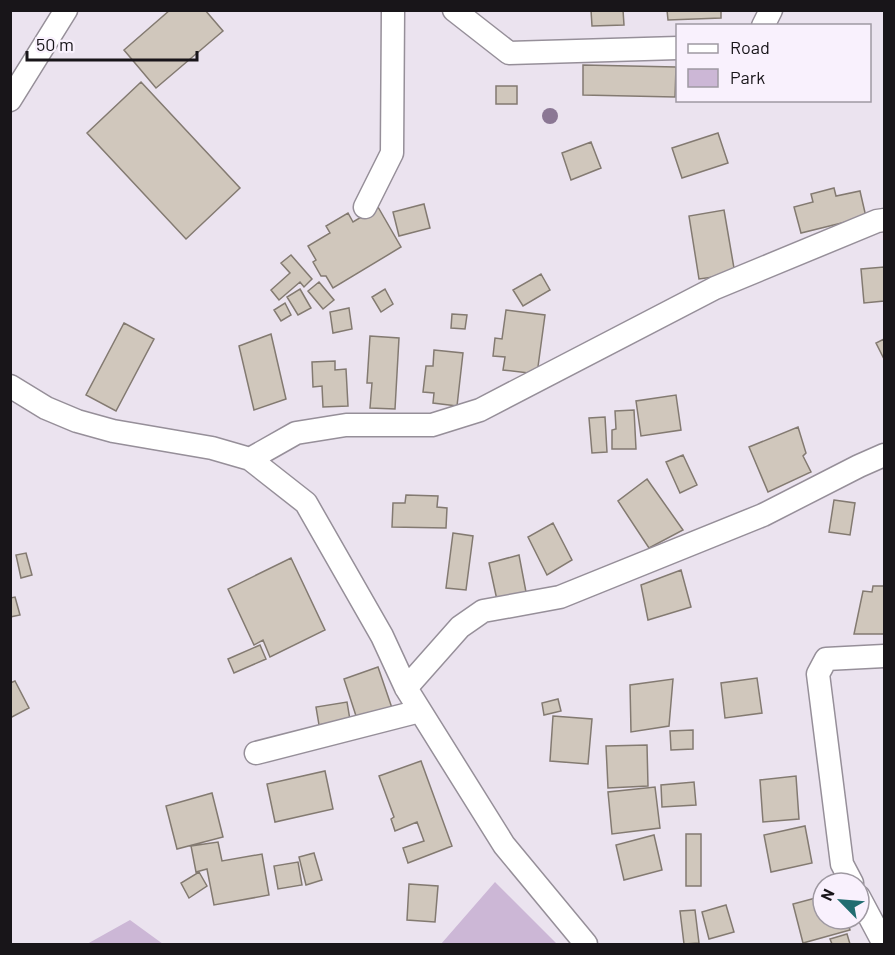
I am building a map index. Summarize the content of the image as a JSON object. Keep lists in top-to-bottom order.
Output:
{
  "legend": ["Road", "Park"],
  "scale_bar": "50 m",
  "north": "top left"
}
